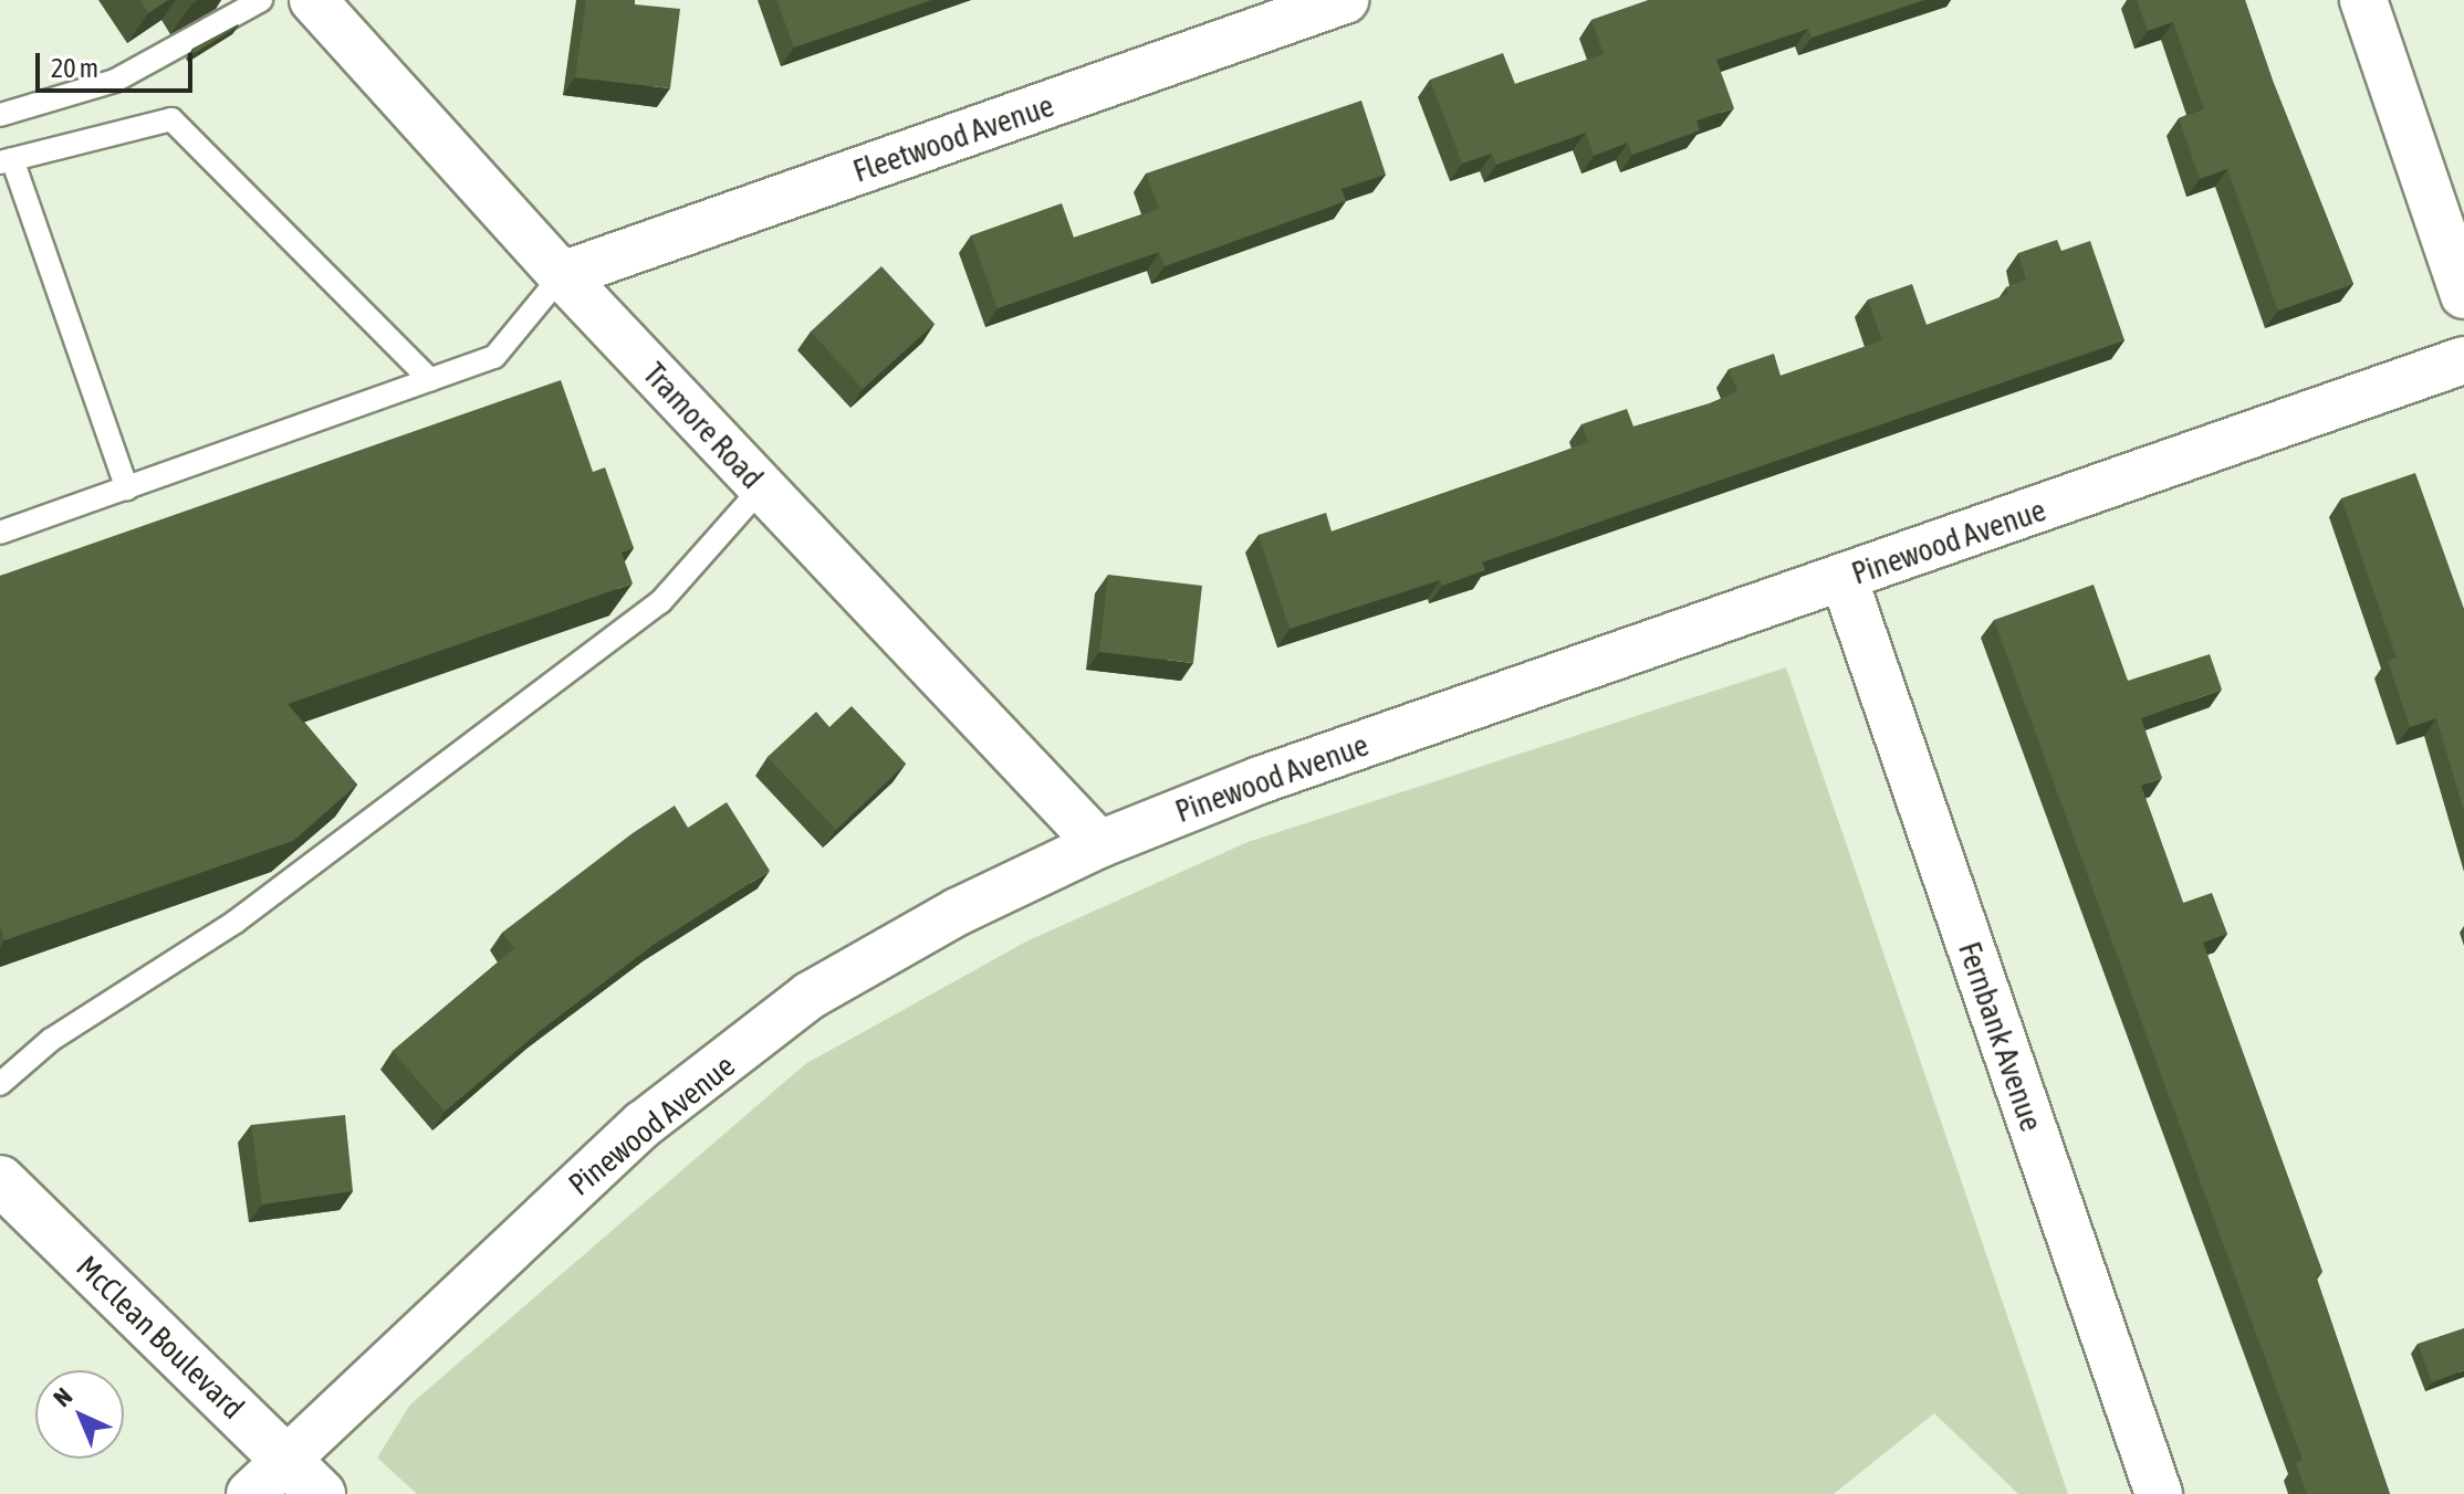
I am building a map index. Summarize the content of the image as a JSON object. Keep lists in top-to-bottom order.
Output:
{
  "streets": {
    "street": [
      "Fleetwood Avenue",
      "Tramore Road",
      "Pinewood Avenue",
      "Fernbank Avenue",
      "McClean Boulevard"
    ]
  },
  "crossings": [
    ["Fleetwood Avenue", "Tramore Road"],
    ["Tramore Road", "Pinewood Avenue"],
    ["Pinewood Avenue", "Fernbank Avenue"],
    ["Pinewood Avenue", "McClean Boulevard"]
  ],
  "scale_bar": "20 m",
  "north": "top left"
}
